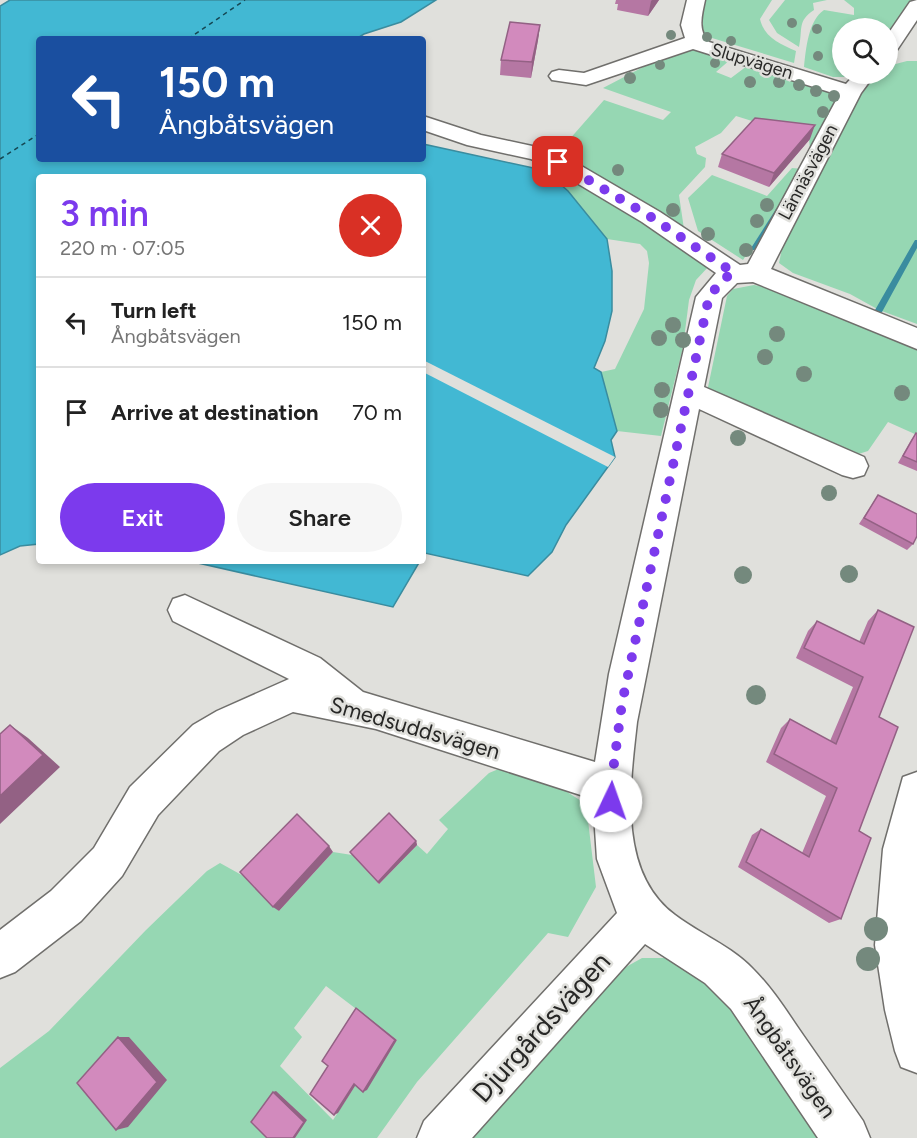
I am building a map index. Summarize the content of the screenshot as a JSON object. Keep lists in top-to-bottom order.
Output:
{
  "streets": {
    "street": [
      "Slupvägen",
      "Lännäsvägen",
      "Smedsuddsvägen",
      "Djurgårdsvägen",
      "Ångbåtsvägen"
    ]
  },
  "crossings": [
    ["Slupvägen", "Lännäsvägen"],
    ["Lännäsvägen", "Ångbåtsvägen"],
    ["Smedsuddsvägen", "Ångbåtsvägen"],
    ["Djurgårdsvägen", "Ångbåtsvägen"]
  ],
  "page": {
    "turn": ["150 m", "Ångbåtsvägen"],
    "heading": ["3 min", "220 m · 07:05"],
    "list": [
      {
        "name": "Turn left",
        "note": "Ångbåtsvägen",
        "value": "150 m"
      },
      {
        "name": "Arrive at destination",
        "value": "70 m"
      }
    ],
    "buttons": ["Exit", "Share"]
  }
}
